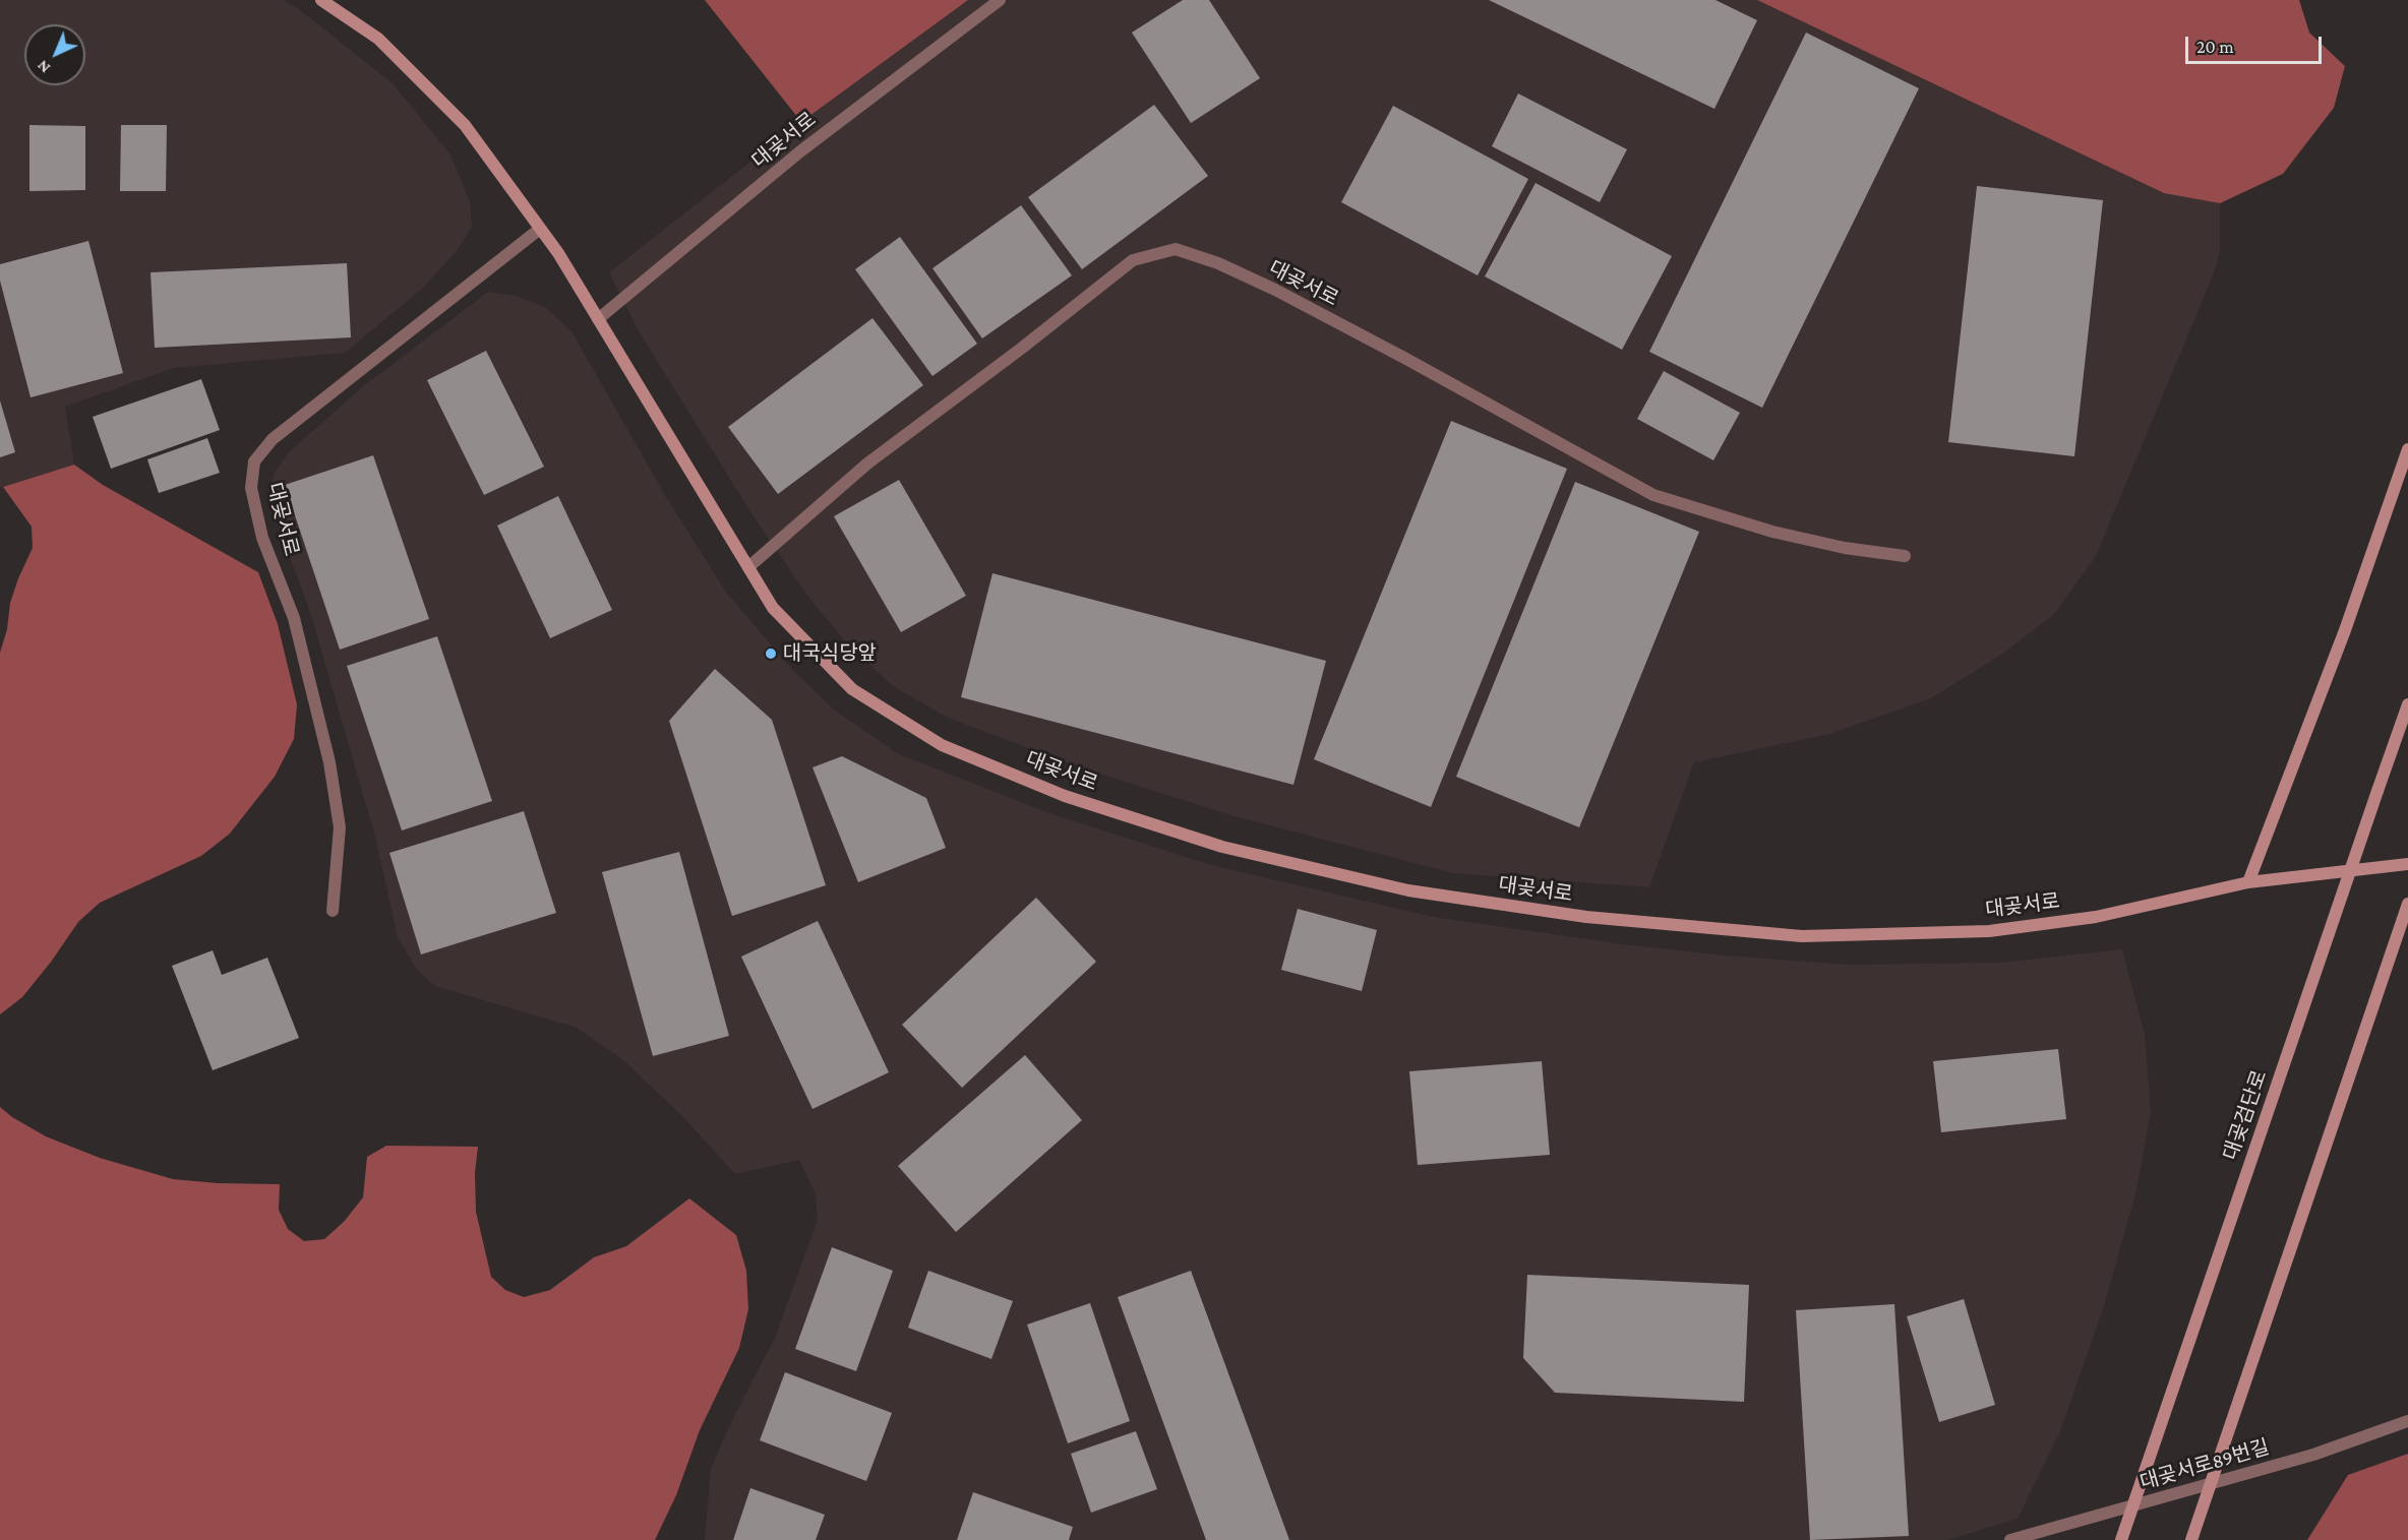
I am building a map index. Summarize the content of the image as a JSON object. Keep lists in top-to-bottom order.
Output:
{
  "streets": {
    "street": ["대곶서로", "대곶검단로"],
    "lane": ["대곶서로89번길"]
  },
  "places": ["대국식당앞"],
  "scale_bar": "20 m",
  "north": "bottom left"
}
